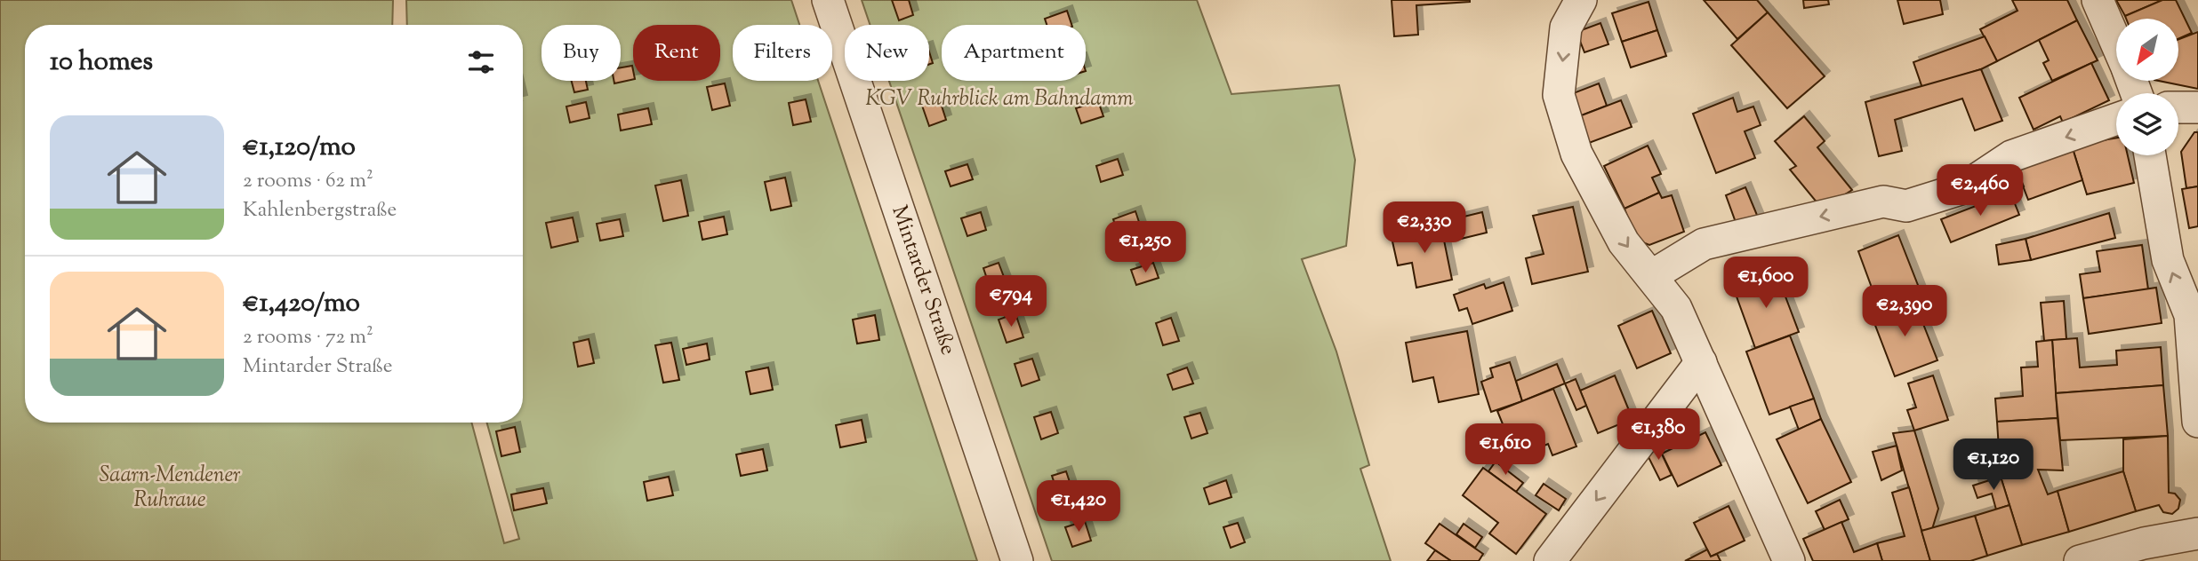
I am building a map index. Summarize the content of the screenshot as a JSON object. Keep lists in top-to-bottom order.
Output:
{
  "streets": {
    "street": ["Mintarder Straße"]
  },
  "parks": ["KGV Ruhrblick am Bahndamm", "Saarn-Mendener Ruhraue"],
  "north": "bottom left",
  "page": {
    "chip": [
      "Buy",
      "Rent",
      "Filters",
      "New",
      "Apartment"
    ],
    "heading": "10 homes",
    "list": [
      {
        "name": "€1,120/mo",
        "note": "2 rooms · 62 m² · Kahlenbergstraße"
      },
      {
        "name": "€1,420/mo",
        "note": "2 rooms · 72 m² · Mintarder Straße"
      }
    ],
    "price": [
      "€2,460",
      "€2,330",
      "€1,250",
      "€1,600",
      "€794",
      "€2,390",
      "€1,380",
      "€1,610",
      "€1,120",
      "€1,420"
    ]
  }
}
